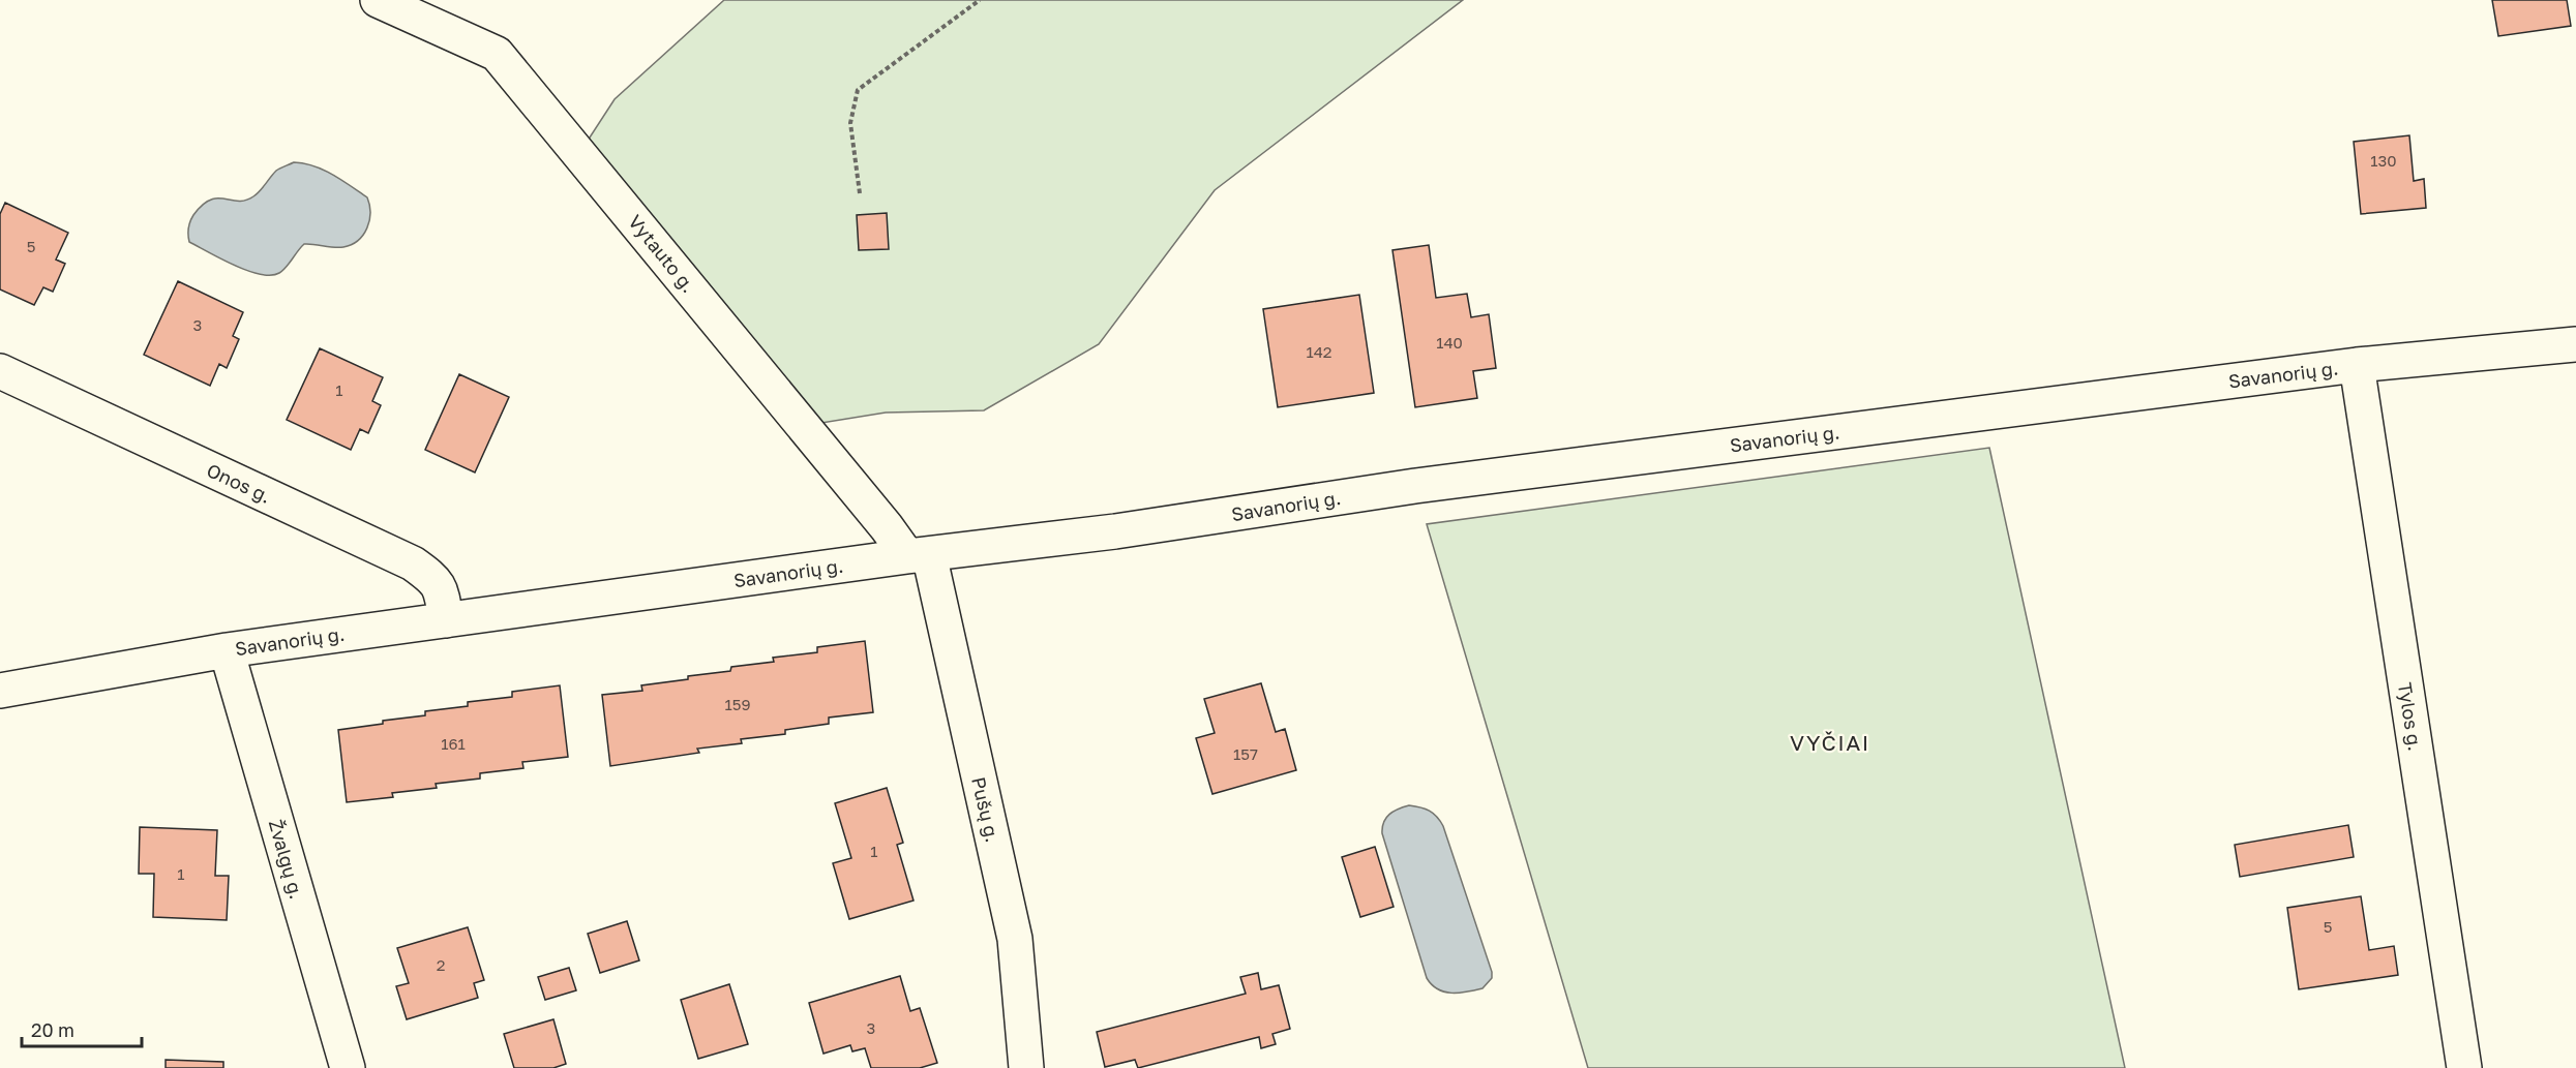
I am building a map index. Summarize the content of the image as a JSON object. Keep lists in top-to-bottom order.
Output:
{
  "streets": {
    "street": [
      "Vytauto g.",
      "Savanorių g.",
      "Onos g.",
      "Tylos g.",
      "Pušų g.",
      "Žvalgų g."
    ]
  },
  "crossings": [
    ["Vytauto g.", "Savanorių g."],
    ["Vytauto g.", "Pušų g."],
    ["Savanorių g.", "Onos g."],
    ["Savanorių g.", "Tylos g."],
    ["Savanorių g.", "Pušų g."],
    ["Savanorių g.", "Žvalgų g."]
  ],
  "districts": ["VYČIAI"],
  "house_numbers": [
    "130",
    "5",
    "3",
    "140",
    "142",
    "1",
    "159",
    "161",
    "157",
    "1",
    "1",
    "5",
    "2",
    "3"
  ],
  "scale_bar": "20 m"
}
